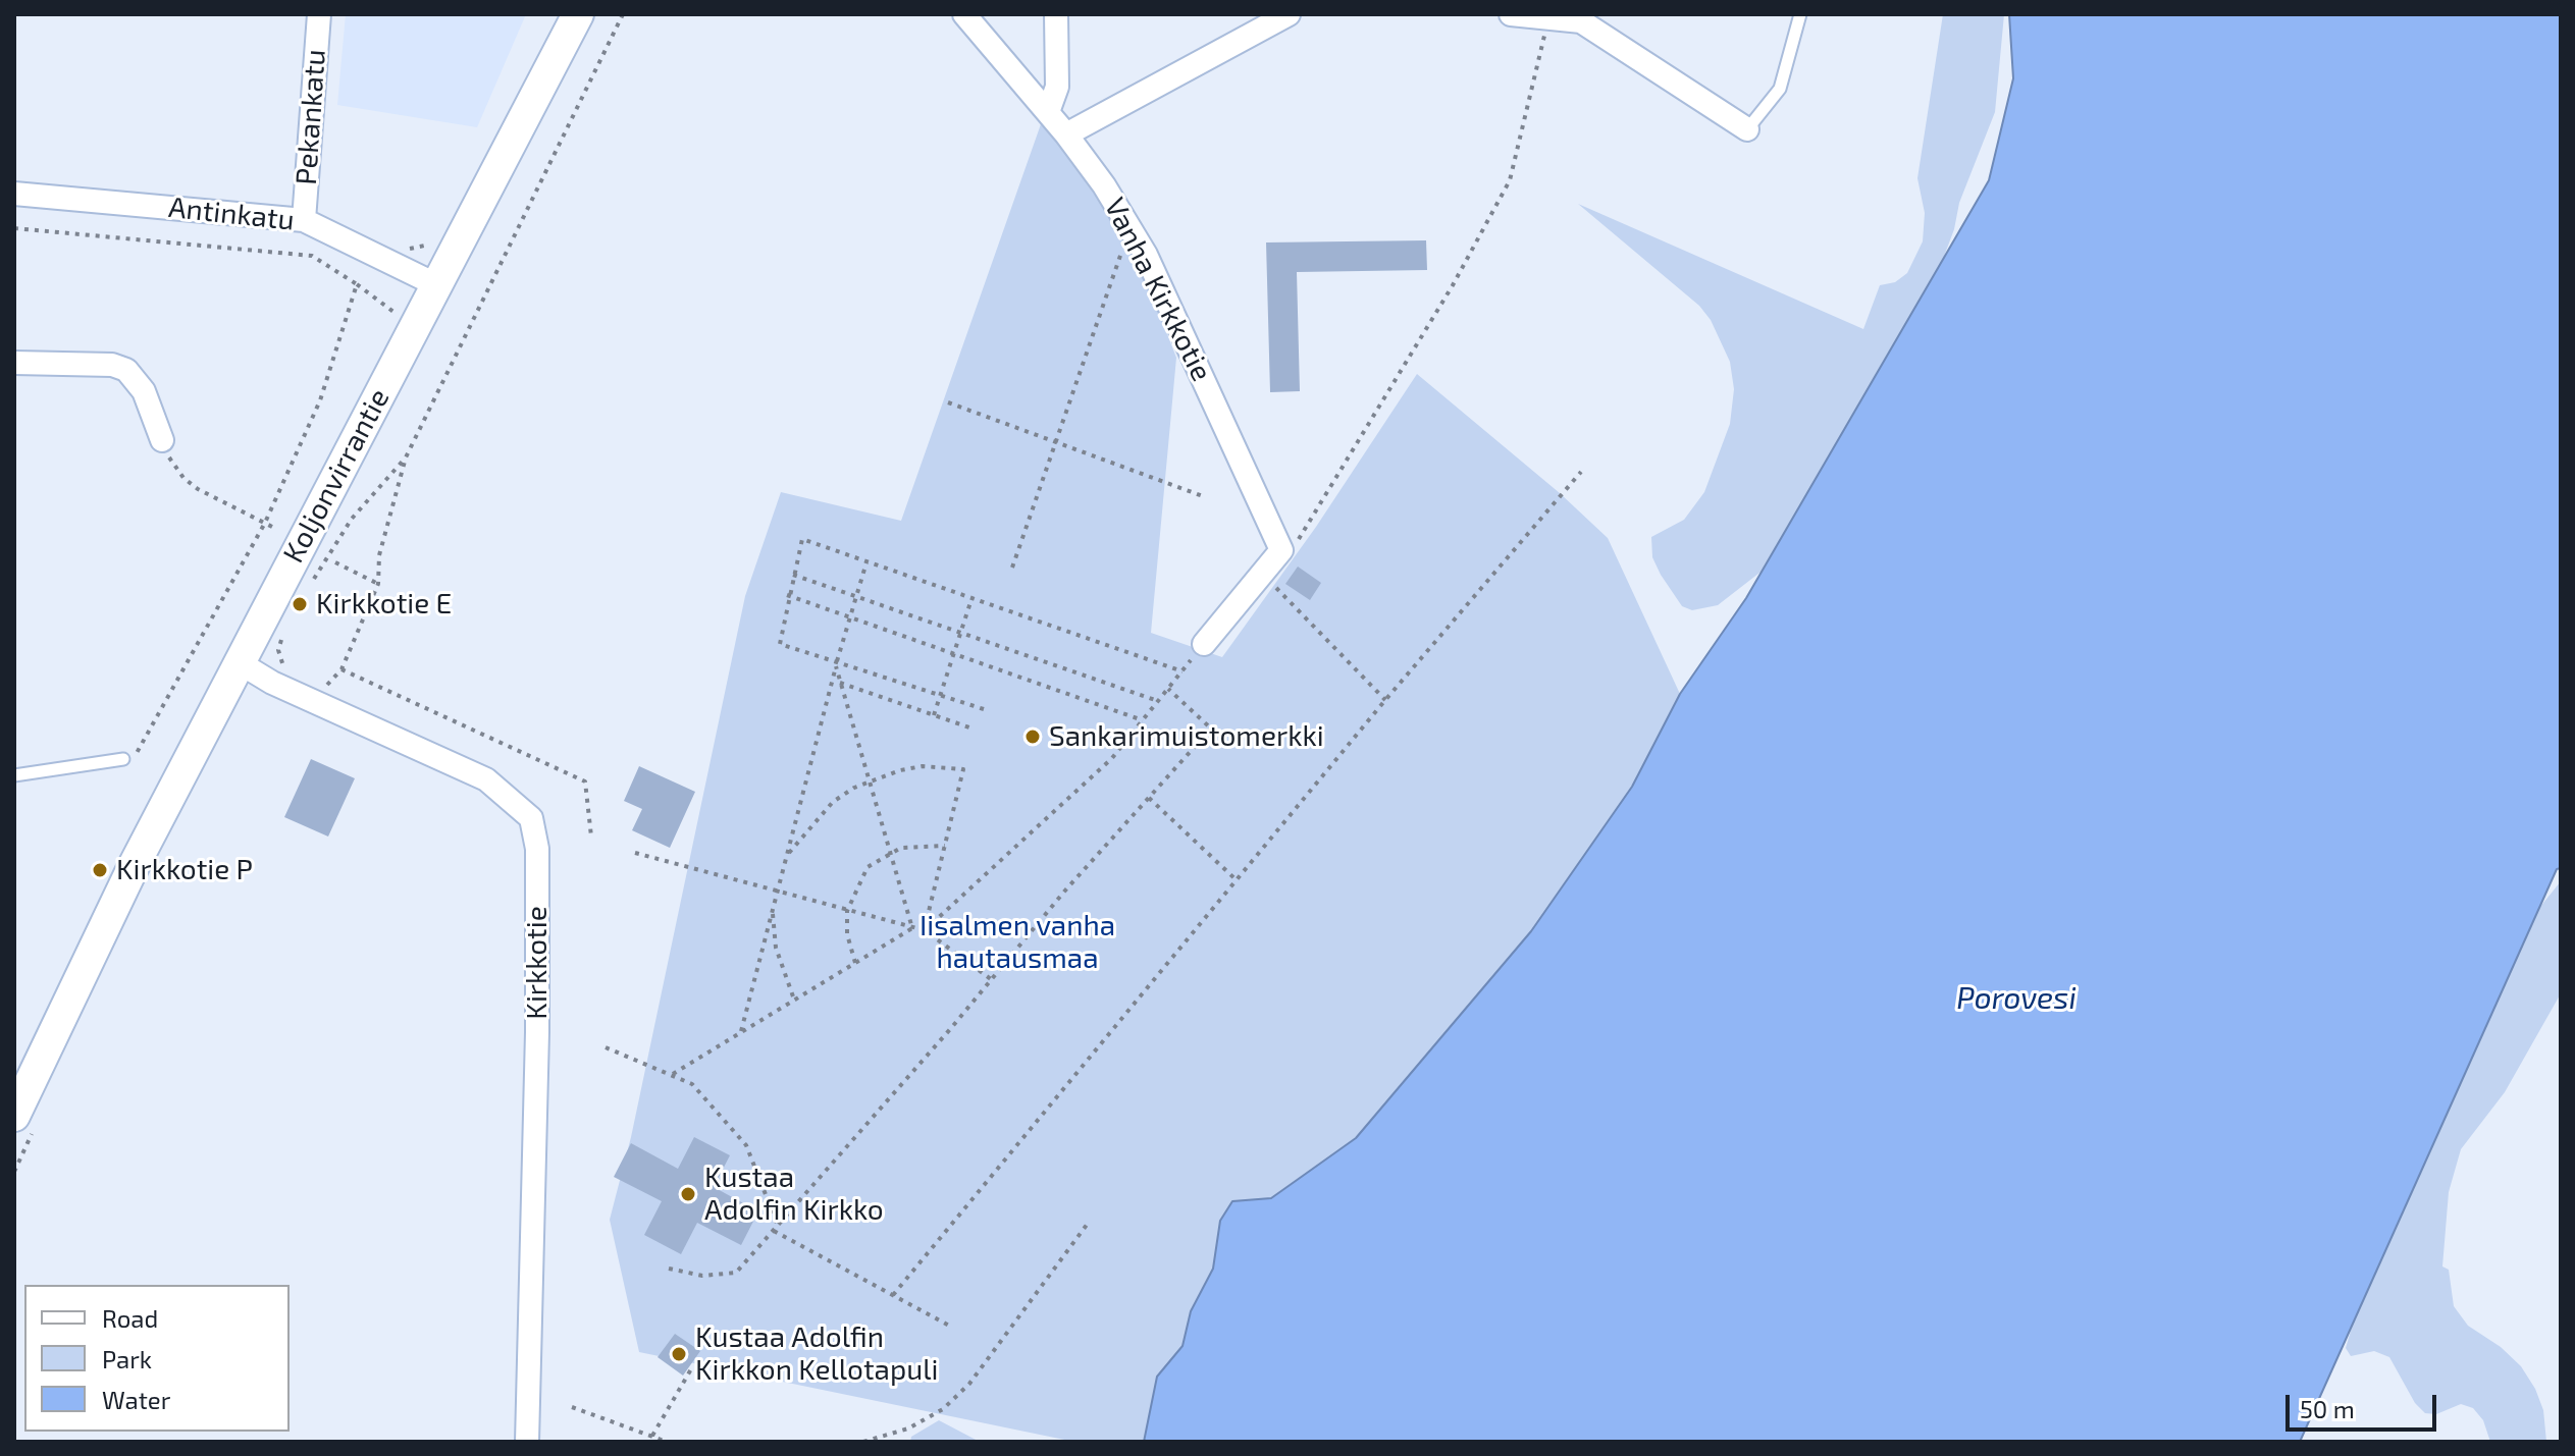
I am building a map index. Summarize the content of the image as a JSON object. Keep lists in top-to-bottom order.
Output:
{
  "streets": {
    "main road": ["Koljonvirrantie"],
    "street": [
      "Pekankatu",
      "Antinkatu",
      "Vanha Kirkkotie",
      "Kirkkotie"
    ]
  },
  "crossings": [
    ["Pekankatu", "Antinkatu"],
    ["Antinkatu", "Koljonvirrantie"],
    ["Koljonvirrantie", "Kirkkotie"]
  ],
  "water": ["Porovesi"],
  "parks": ["Iisalmen vanha hautausmaa"],
  "places": [
    "Kirkkotie E",
    "Sankarimuistomerkki",
    "Kirkkotie P",
    "Kustaa Adolfin Kirkko",
    "Kustaa Adolfin Kirkkon Kellotapuli"
  ],
  "legend": ["Road", "Park", "Water"],
  "scale_bar": "50 m"
}
